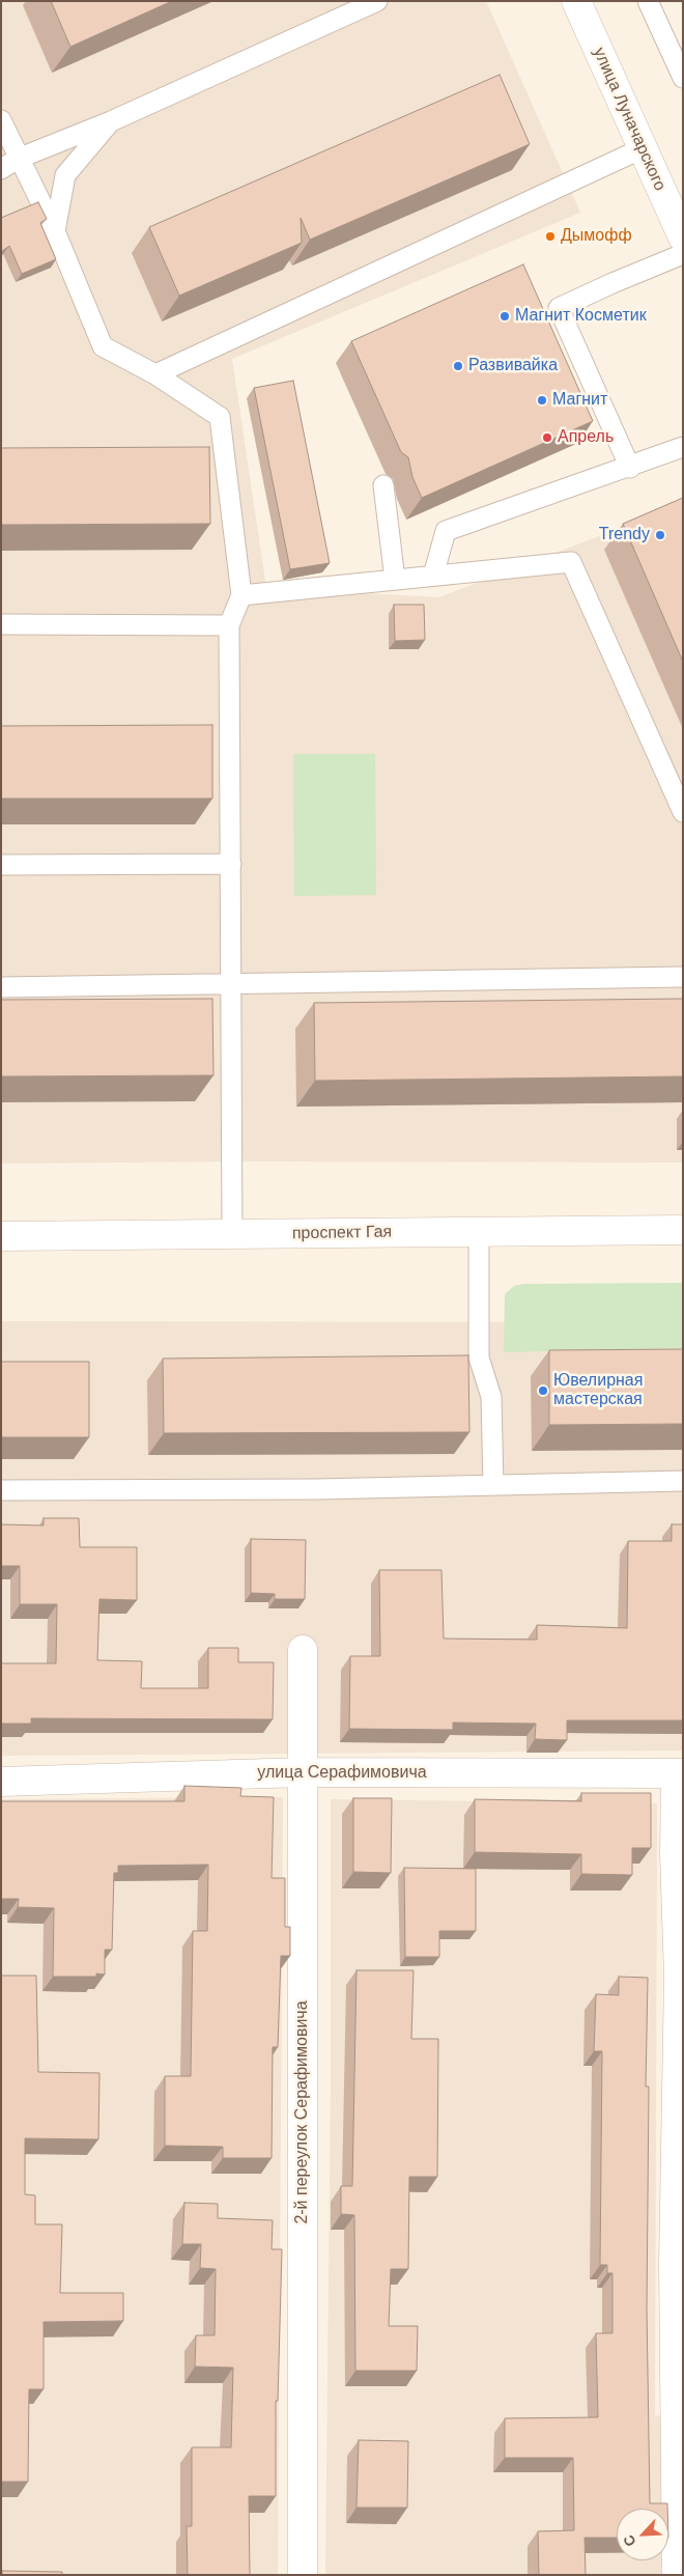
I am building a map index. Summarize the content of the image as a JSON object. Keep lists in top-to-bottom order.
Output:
{
  "streets": {
    "street": [
      "улица Луначарского",
      "проспект Гая",
      "улица Серафимовича",
      "2-й переулок Серафимовича"
    ]
  },
  "crossings": [
    ["улица Серафимовича", "2-й переулок Серафимовича"]
  ],
  "places": [
    "Дымофф",
    "Магнит Косметик",
    "Развивайка",
    "Магнит",
    "Апрель",
    "Trendy",
    "Ювелирная мастерская"
  ],
  "north": "bottom left"
}
